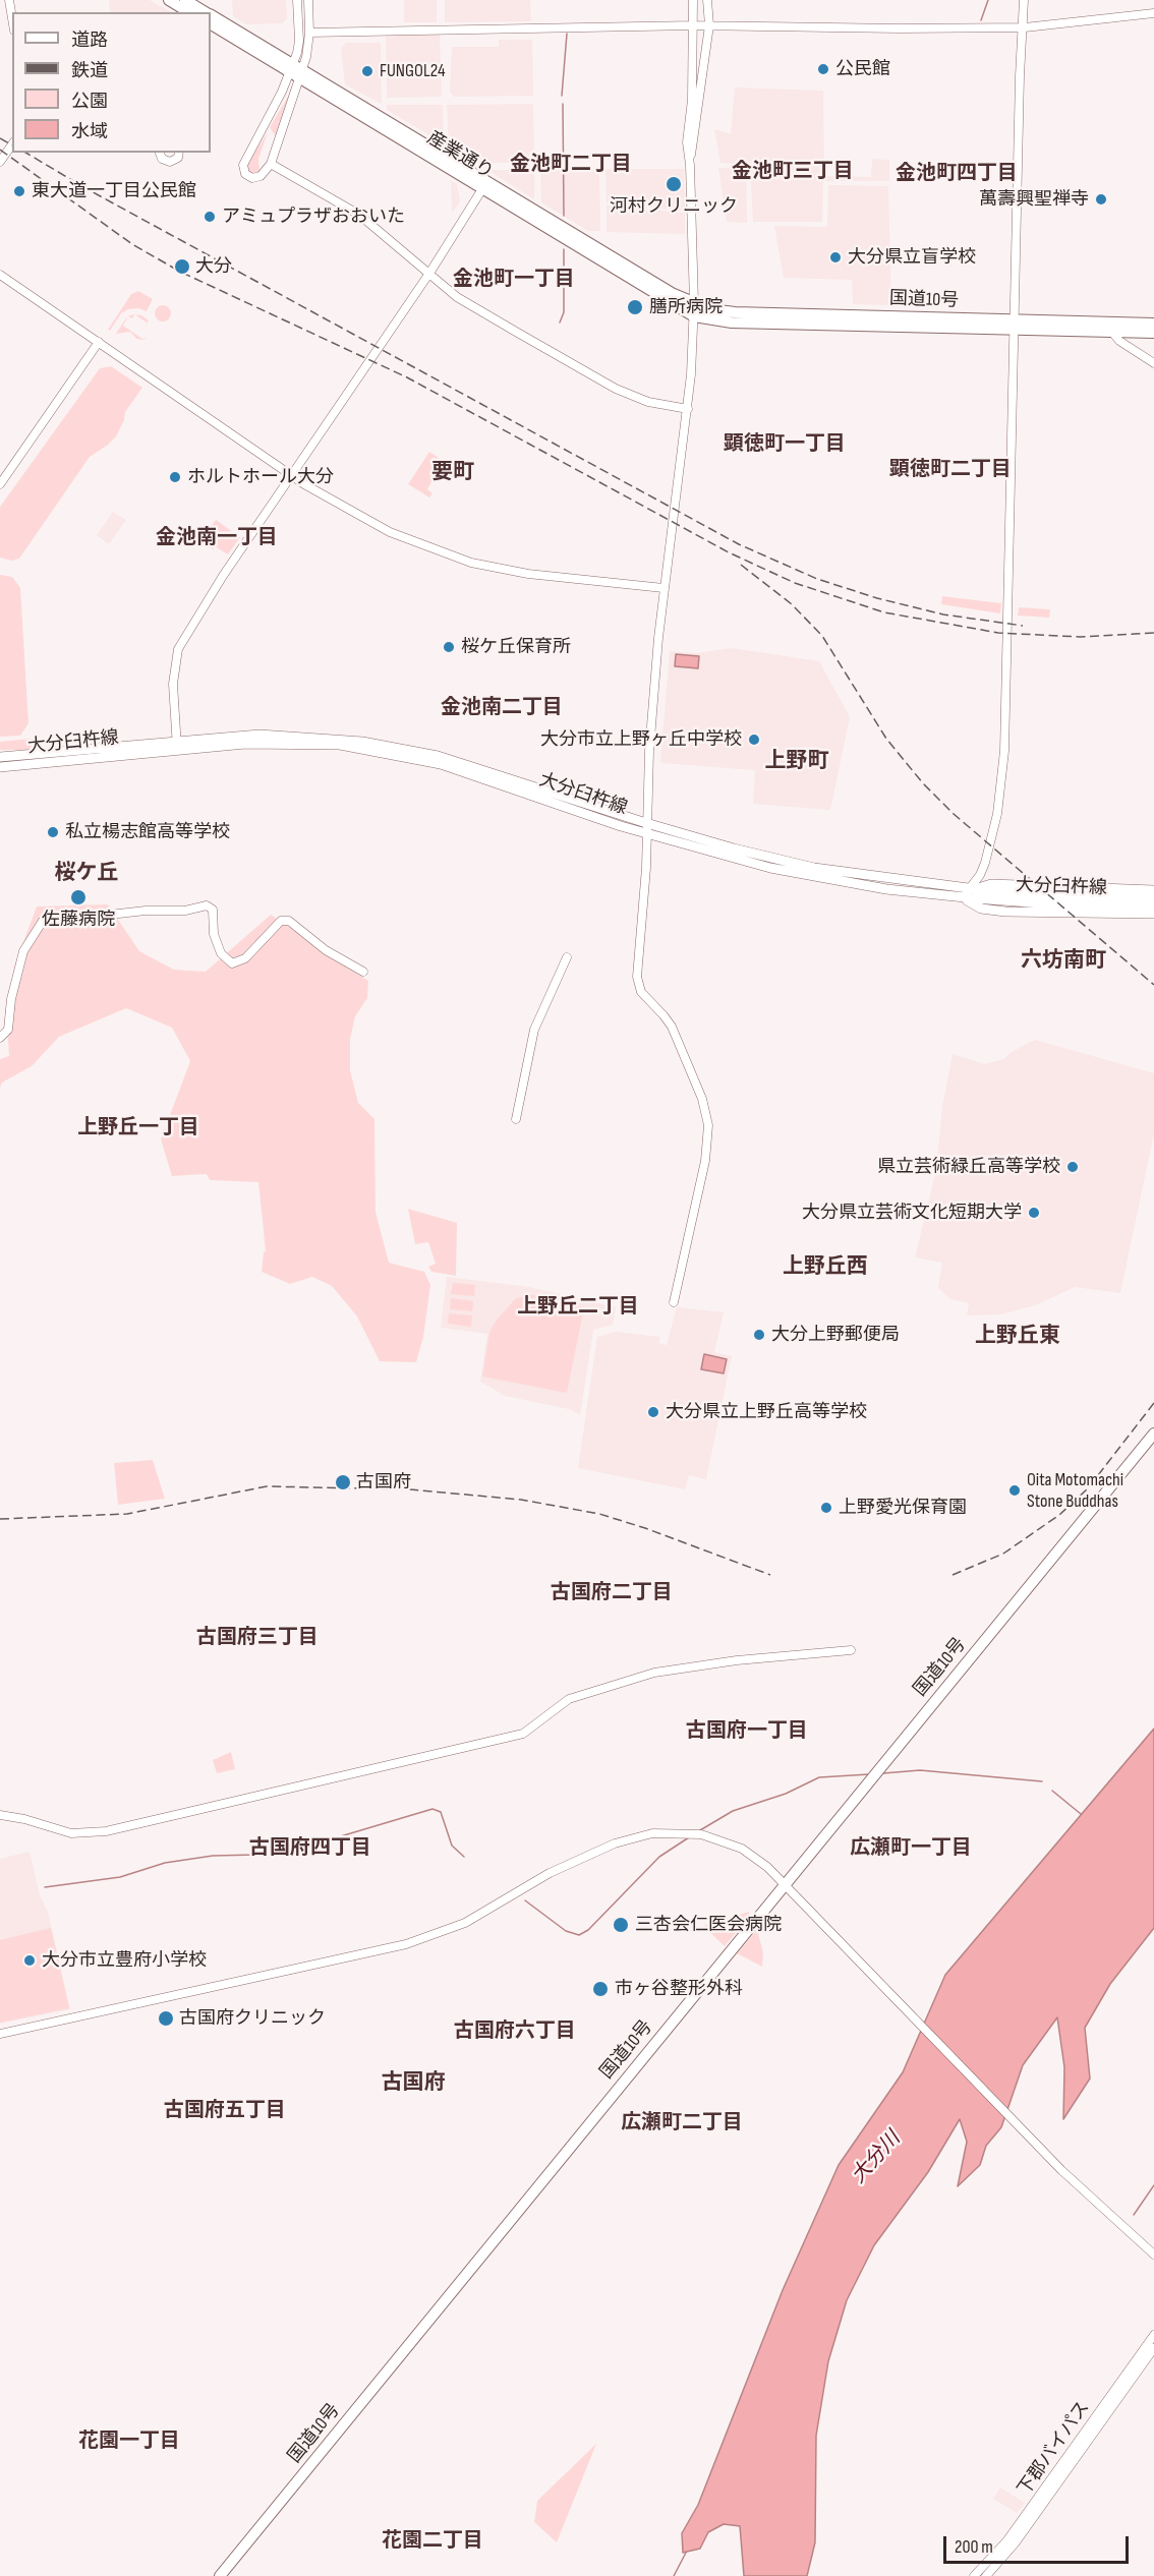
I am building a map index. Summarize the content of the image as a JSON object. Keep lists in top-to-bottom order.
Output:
{
  "streets": {
    "highway": ["産業通り", "国道10号"],
    "main road": ["大分臼杵線"],
    "street": ["下郡バイパス"]
  },
  "crossings": [
    ["産業通り", "国道10号"]
  ],
  "districts": [
    "金池町二丁目",
    "金池町三丁目",
    "金池町四丁目",
    "金池町一丁目",
    "顕徳町一丁目",
    "顕徳町二丁目",
    "要町",
    "金池南一丁目",
    "金池南二丁目",
    "上野町",
    "桜ケ丘",
    "六坊南町",
    "上野丘一丁目",
    "上野丘西",
    "上野丘二丁目",
    "上野丘東",
    "古国府二丁目",
    "古国府三丁目",
    "古国府一丁目",
    "古国府四丁目",
    "広瀬町一丁目",
    "古国府六丁目",
    "古国府",
    "古国府五丁目",
    "広瀬町二丁目",
    "花園一丁目",
    "花園二丁目"
  ],
  "water": ["大分川"],
  "places": [
    "公民館",
    "FUNGOL24",
    "河村クリニック",
    "東大道一丁目公民館",
    "萬壽興聖禅寺",
    "アミュプラザおおいた",
    "大分県立盲学校",
    "大分",
    "膳所病院",
    "ホルトホール大分",
    "桜ケ丘保育所",
    "大分市立上野ヶ丘中学校",
    "私立楊志館高等学校",
    "佐藤病院",
    "県立芸術緑丘高等学校",
    "大分県立芸術文化短期大学",
    "大分上野郵便局",
    "大分県立上野丘高等学校",
    "古国府",
    "Oita Motomachi Stone Buddhas",
    "上野愛光保育園",
    "三杏会仁医会病院",
    "大分市立豊府小学校",
    "市ヶ谷整形外科",
    "古国府クリニック"
  ],
  "legend": [
    "道路",
    "鉄道",
    "公園",
    "水域"
  ],
  "scale_bar": "200 m"
}
